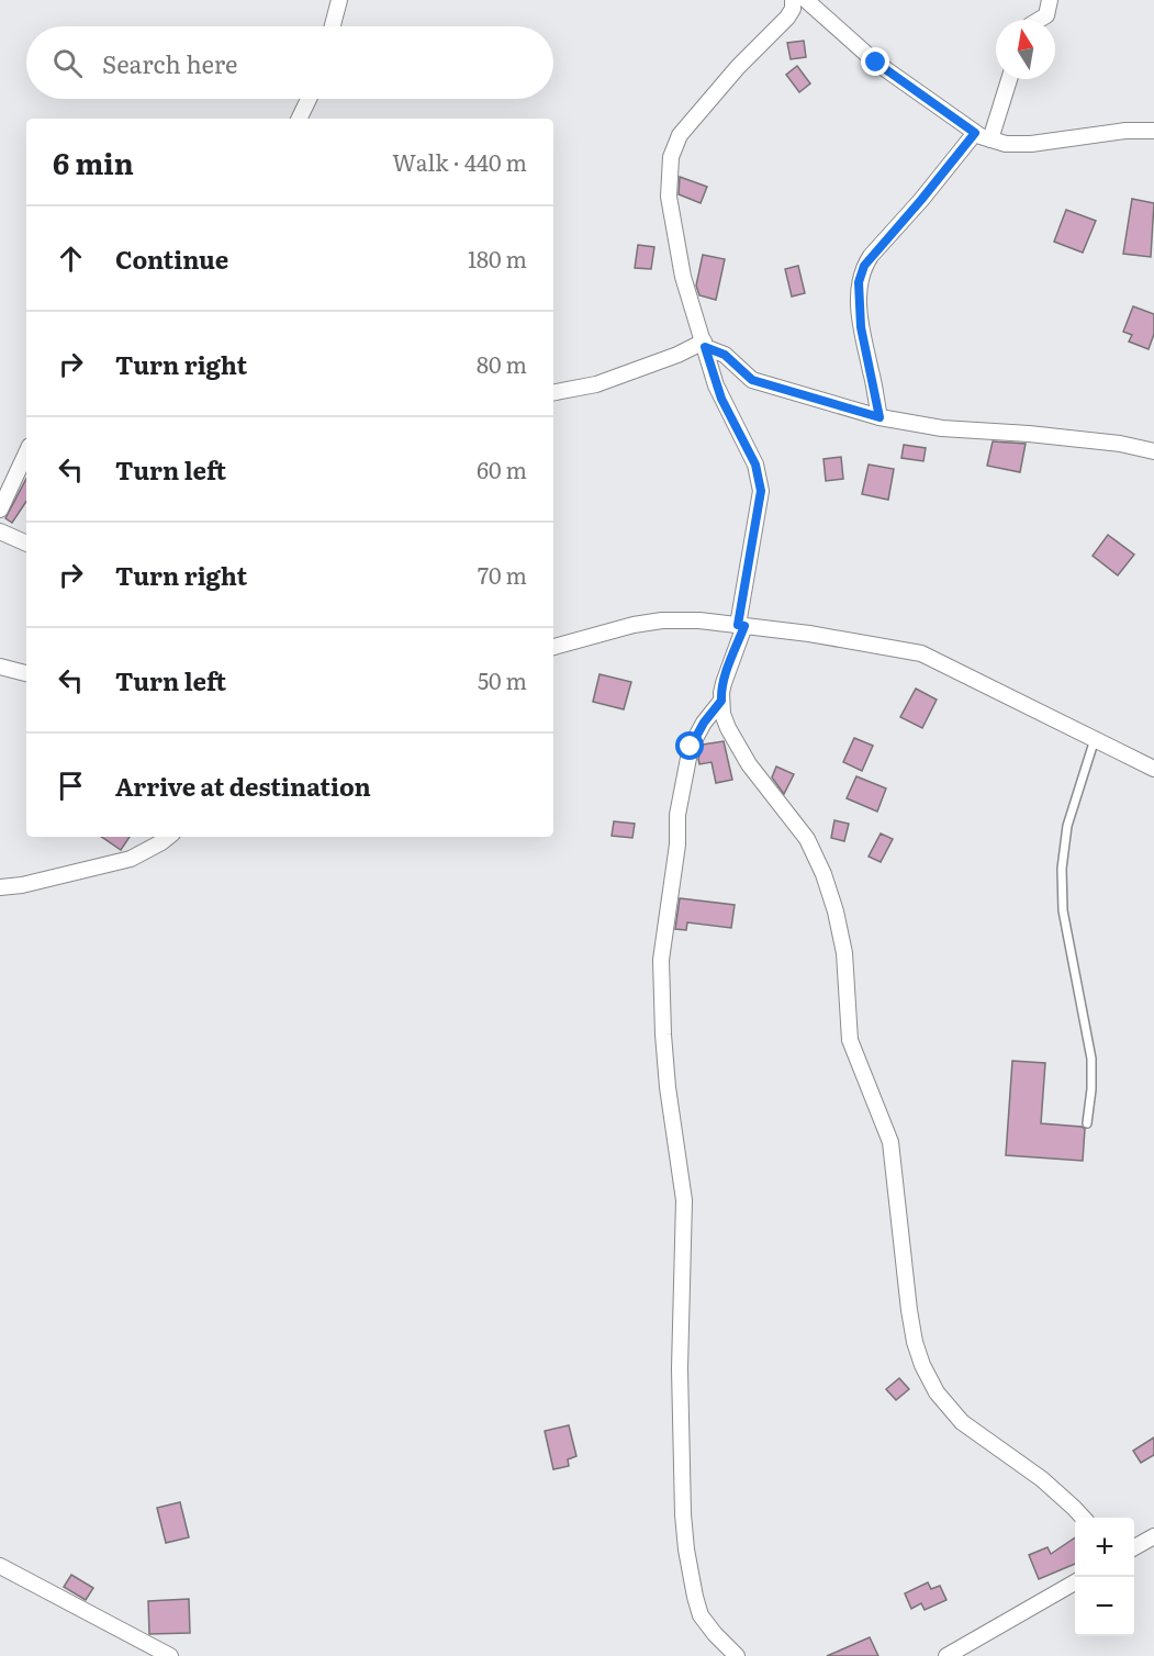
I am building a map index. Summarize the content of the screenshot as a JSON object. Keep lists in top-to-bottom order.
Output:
{
  "north": "top",
  "page": {
    "search": "Search here",
    "heading": ["6 min", "Walk · 440 m"],
    "list": [
      ["Continue", "180 m"],
      ["Turn right", "80 m"],
      ["Turn left", "60 m"],
      ["Turn right", "70 m"],
      ["Turn left", "50 m"],
      "Arrive at destination"
    ],
    "map_buttons": ["+", "−"]
  }
}
